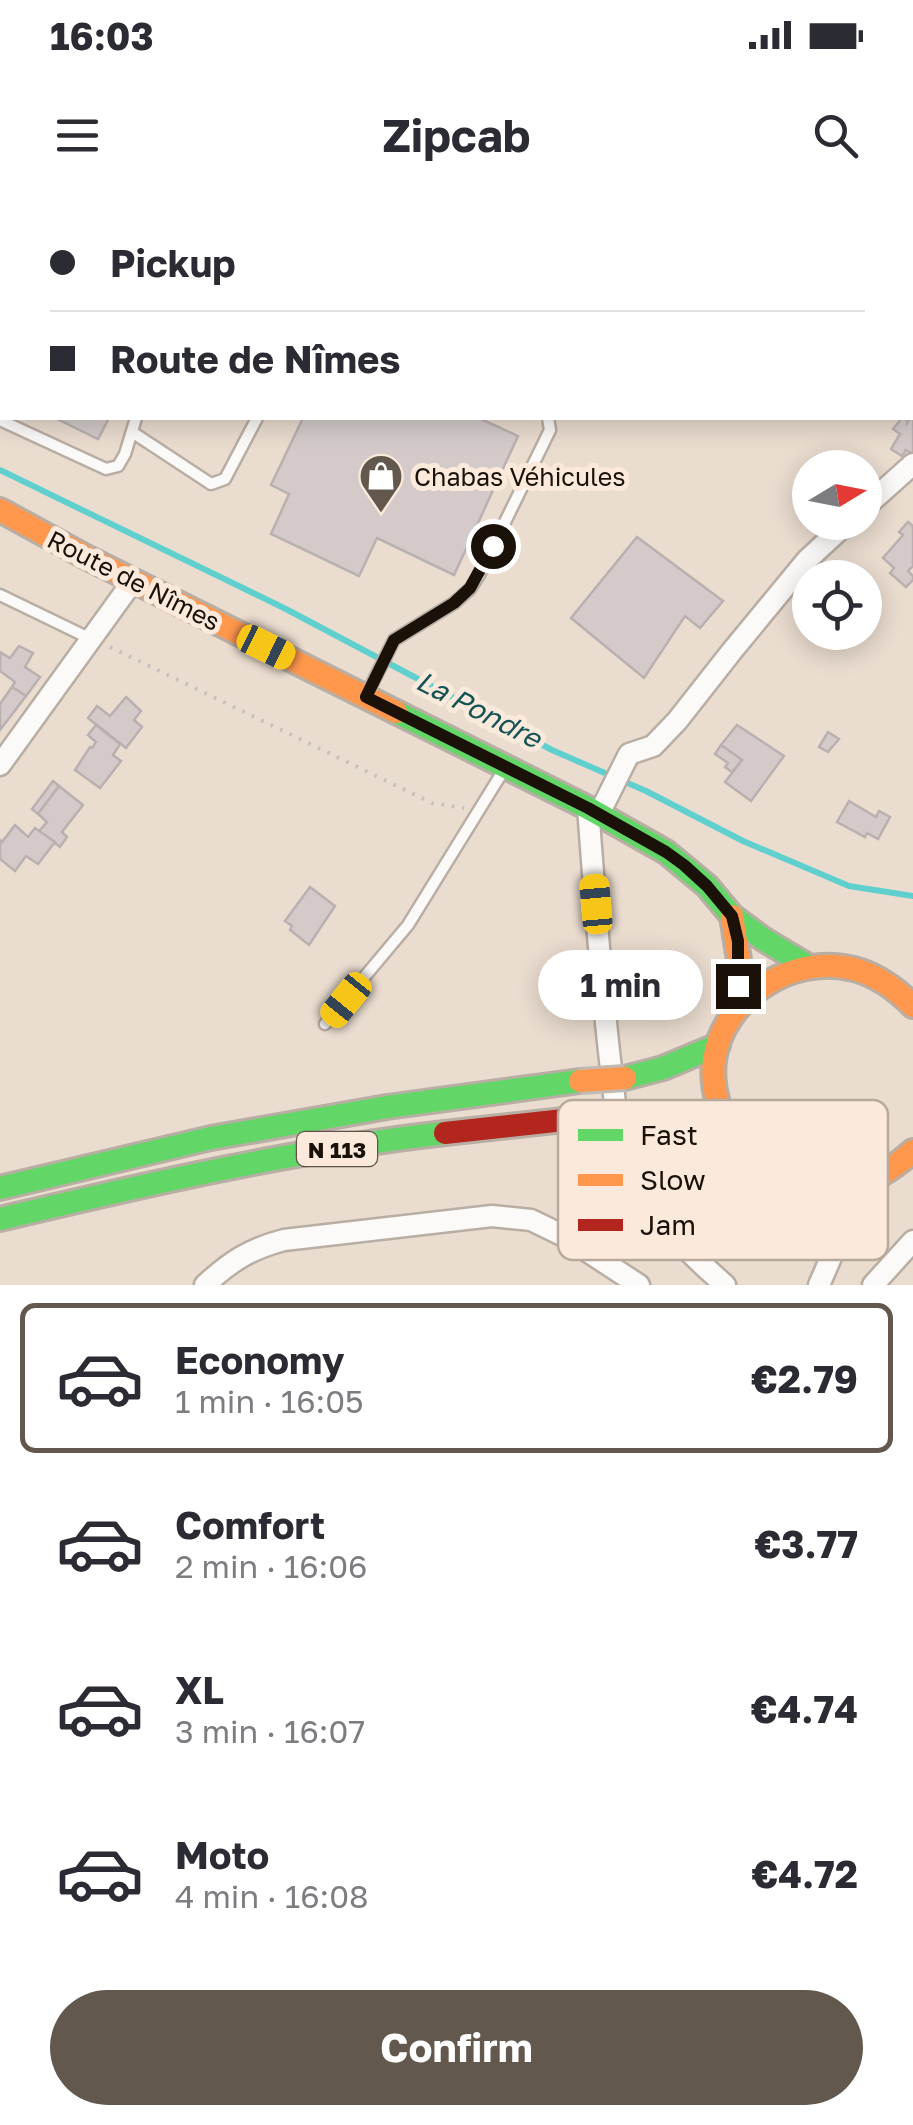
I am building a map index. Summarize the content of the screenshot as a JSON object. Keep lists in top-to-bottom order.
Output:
{
  "streets": {
    "main road": ["Route de Nîmes", "N 113"]
  },
  "water": ["La Pondre"],
  "places": {
    "shop": ["Chabas Véhicules"]
  },
  "legend": ["Fast", "Slow", "Jam"],
  "north": "right",
  "page": {
    "status": "16:03",
    "header": "Zipcab",
    "banner": ["Pickup", "Route de Nîmes"],
    "bubble": "1 min",
    "list": [
      {
        "name": "Economy",
        "note": "1 min · 16:05",
        "value": "€2.79"
      },
      {
        "name": "Comfort",
        "note": "2 min · 16:06",
        "value": "€3.77"
      },
      {
        "name": "XL",
        "note": "3 min · 16:07",
        "value": "€4.74"
      },
      {
        "name": "Moto",
        "note": "4 min · 16:08",
        "value": "€4.72"
      }
    ],
    "buttons": "Confirm"
  }
}
